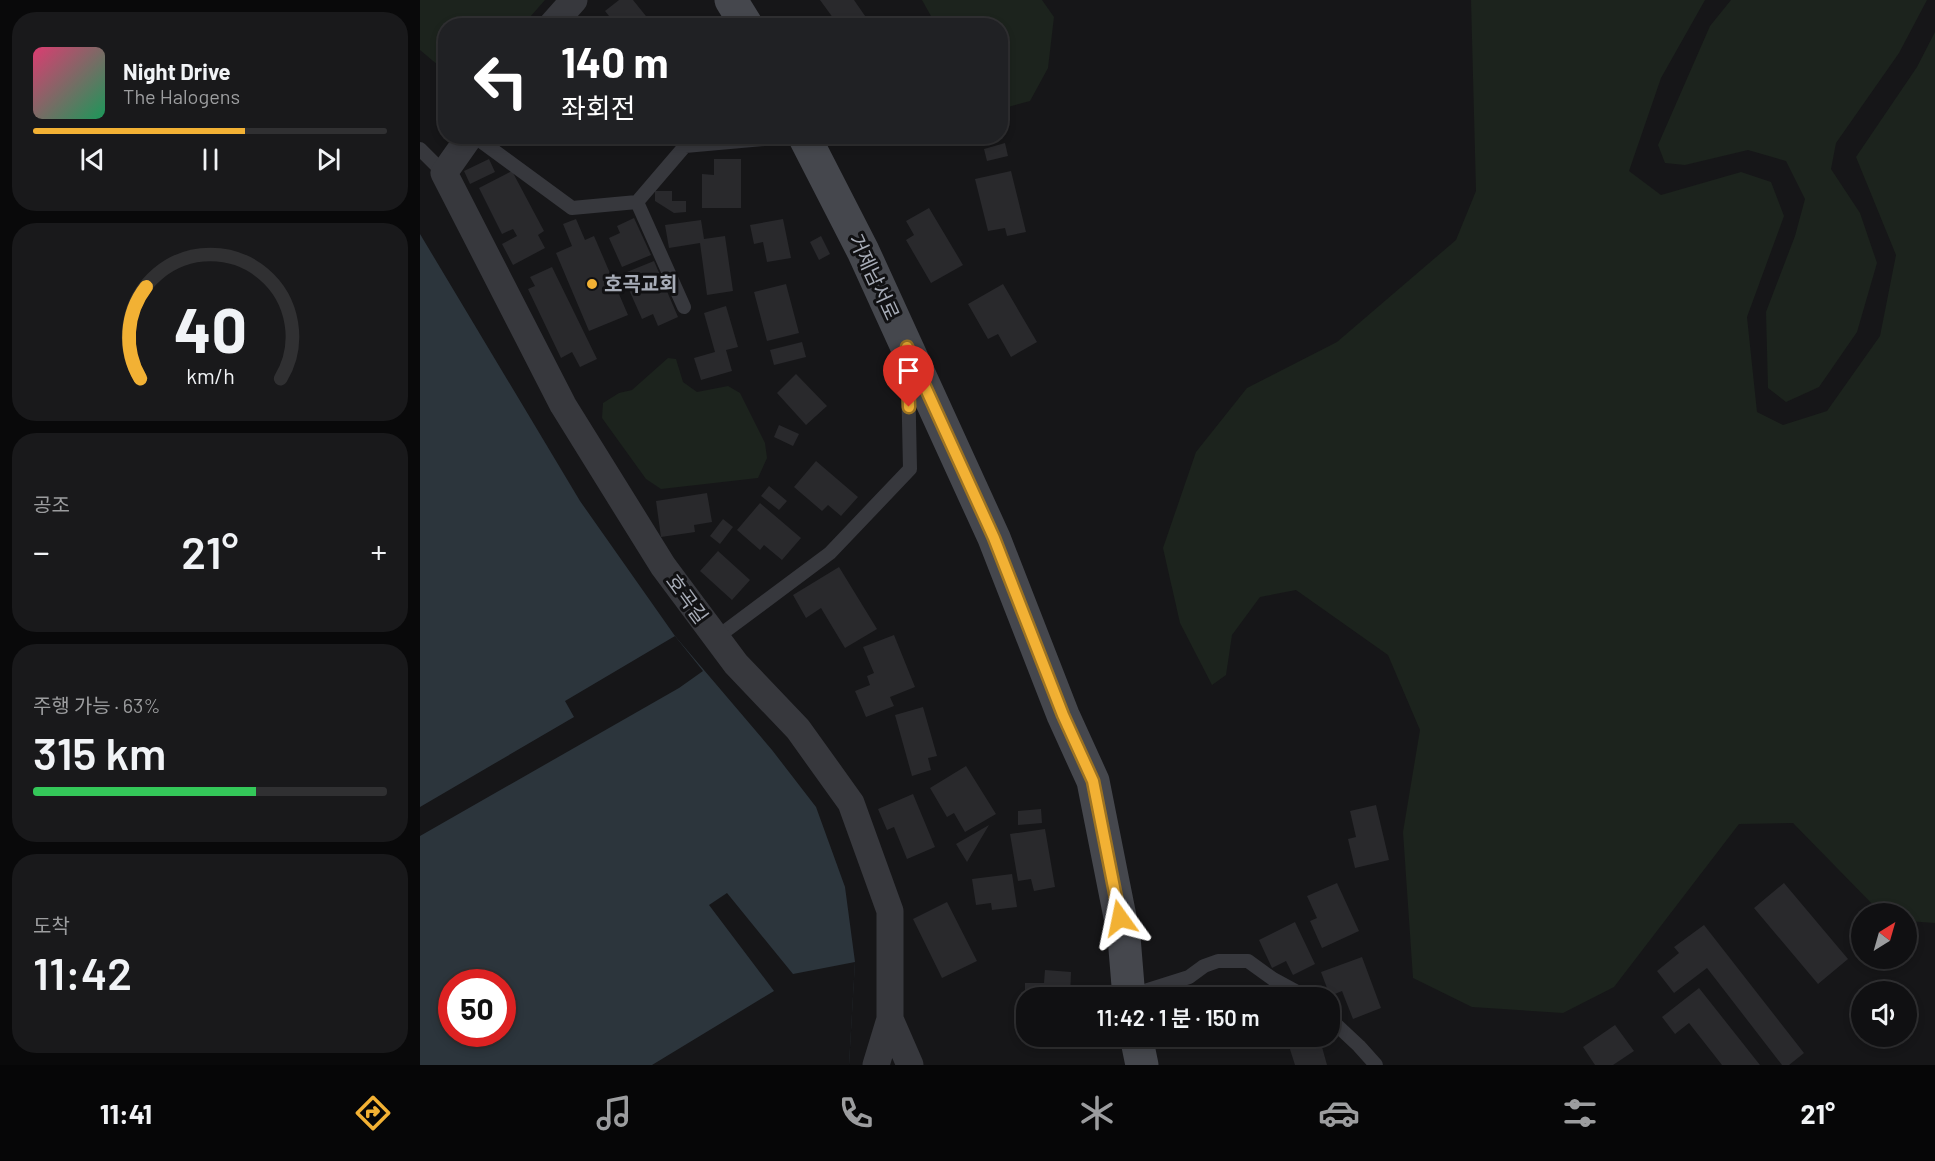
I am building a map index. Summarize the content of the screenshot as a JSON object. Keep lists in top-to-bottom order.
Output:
{
  "streets": {
    "main road": ["거제남서로"],
    "street": ["호곡길"]
  },
  "places": ["호곡교회"],
  "north": "top right",
  "page": {
    "turn": ["140 m", "좌회전"],
    "song": ["Night Drive", "The Halogens"],
    "tile": [
      "공조",
      ["주행 가능 · 63%", "315 km"],
      ["도착", "11:42"]
    ],
    "heat": ["−", "21°", "+"],
    "limit": "50",
    "trip": "11:42 · 1 분 · 150 m",
    "tabs": ["11:41", "21°"],
    "gauge": ["40", "km/h"]
  }
}
